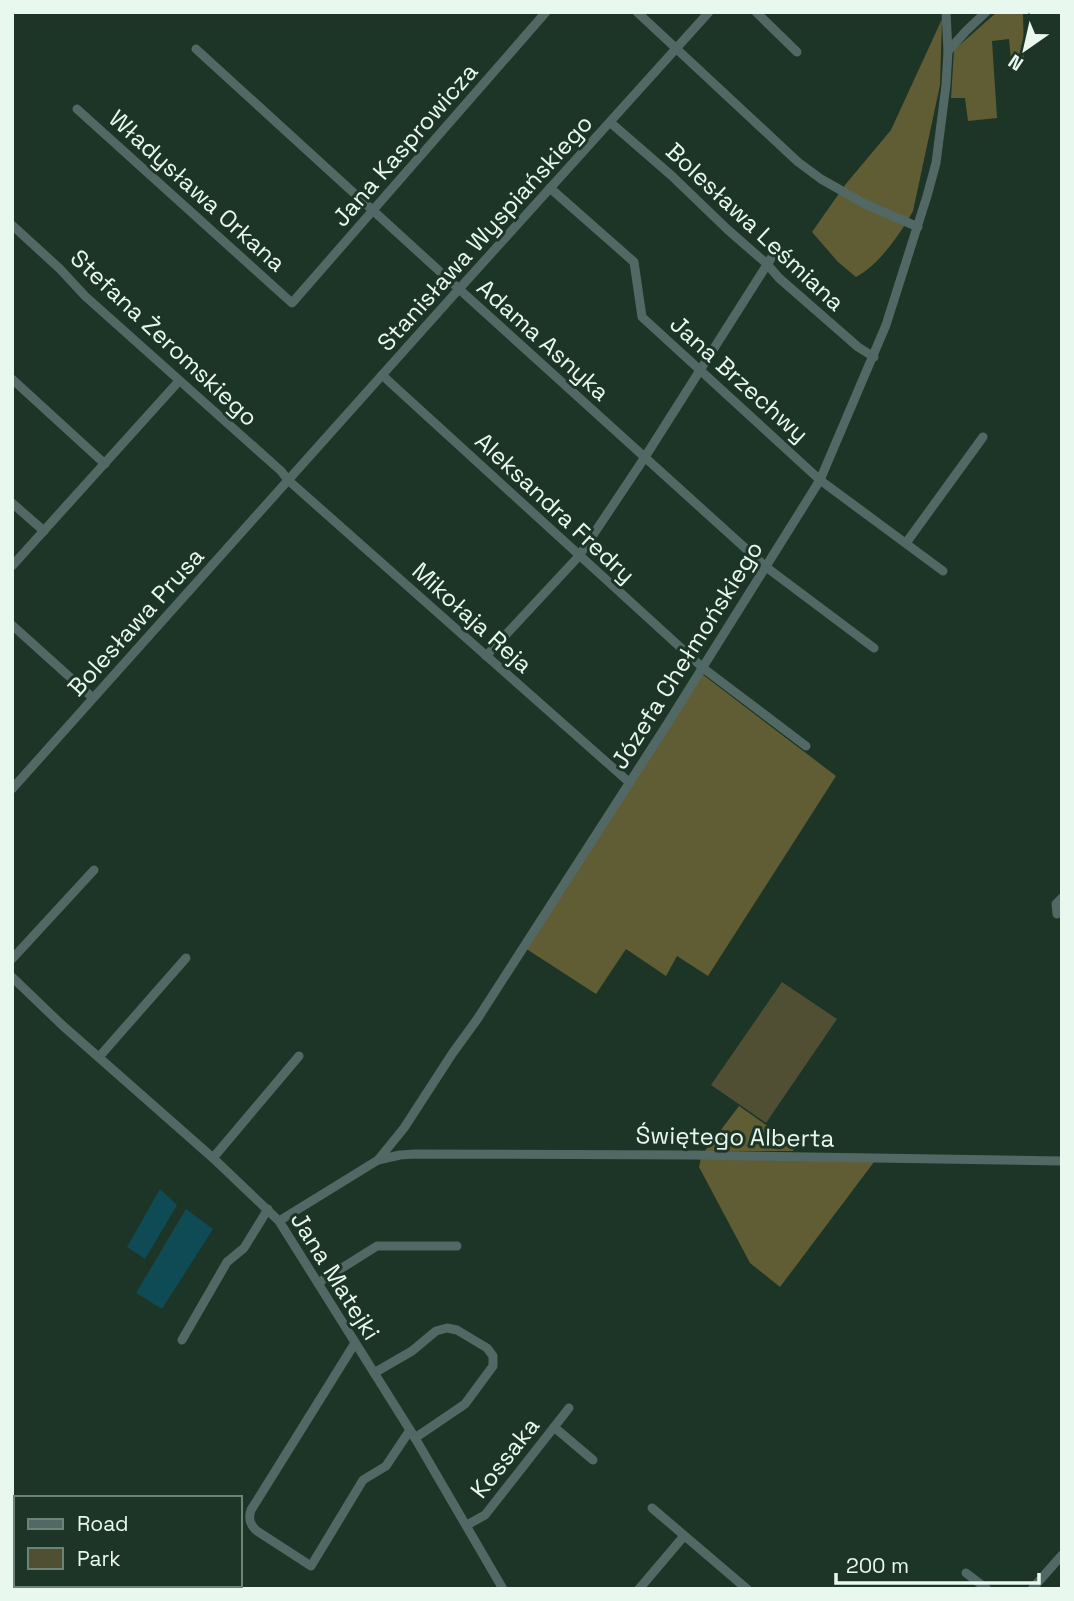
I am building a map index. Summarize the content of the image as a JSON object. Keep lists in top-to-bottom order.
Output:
{
  "streets": {
    "street": [
      "Jana Kasprowicza",
      "Władysława Orkana",
      "Bolesława Leśmiana",
      "Stanisława Wyspiańskiego",
      "Stefana Żeromskiego",
      "Adama Asnyka",
      "Jana Brzechwy",
      "Aleksandra Fredry",
      "Mikołaja Reja",
      "Bolesława Prusa",
      "Józefa Chełmońskiego",
      "Świętego Alberta",
      "Jana Matejki",
      "Kossaka"
    ]
  },
  "crossings": [
    ["Jana Kasprowicza", "Władysława Orkana"],
    ["Jana Kasprowicza", "Adama Asnyka"],
    ["Bolesława Leśmiana", "Stanisława Wyspiańskiego"],
    ["Bolesława Leśmiana", "Józefa Chełmońskiego"],
    ["Stanisława Wyspiańskiego", "Stefana Żeromskiego"],
    ["Stanisława Wyspiańskiego", "Adama Asnyka"],
    ["Stanisława Wyspiańskiego", "Jana Brzechwy"],
    ["Stanisława Wyspiańskiego", "Aleksandra Fredry"],
    ["Stanisława Wyspiańskiego", "Mikołaja Reja"],
    ["Stanisława Wyspiańskiego", "Bolesława Prusa"],
    ["Stefana Żeromskiego", "Mikołaja Reja"],
    ["Stefana Żeromskiego", "Bolesława Prusa"],
    ["Adama Asnyka", "Józefa Chełmońskiego"],
    ["Jana Brzechwy", "Józefa Chełmońskiego"],
    ["Aleksandra Fredry", "Józefa Chełmońskiego"],
    ["Mikołaja Reja", "Bolesława Prusa"],
    ["Mikołaja Reja", "Józefa Chełmońskiego"],
    ["Józefa Chełmońskiego", "Świętego Alberta"],
    ["Józefa Chełmońskiego", "Jana Matejki"],
    ["Jana Matejki", "Kossaka"]
  ],
  "legend": ["Road", "Park"],
  "scale_bar": "200 m",
  "north": "bottom left"
}
